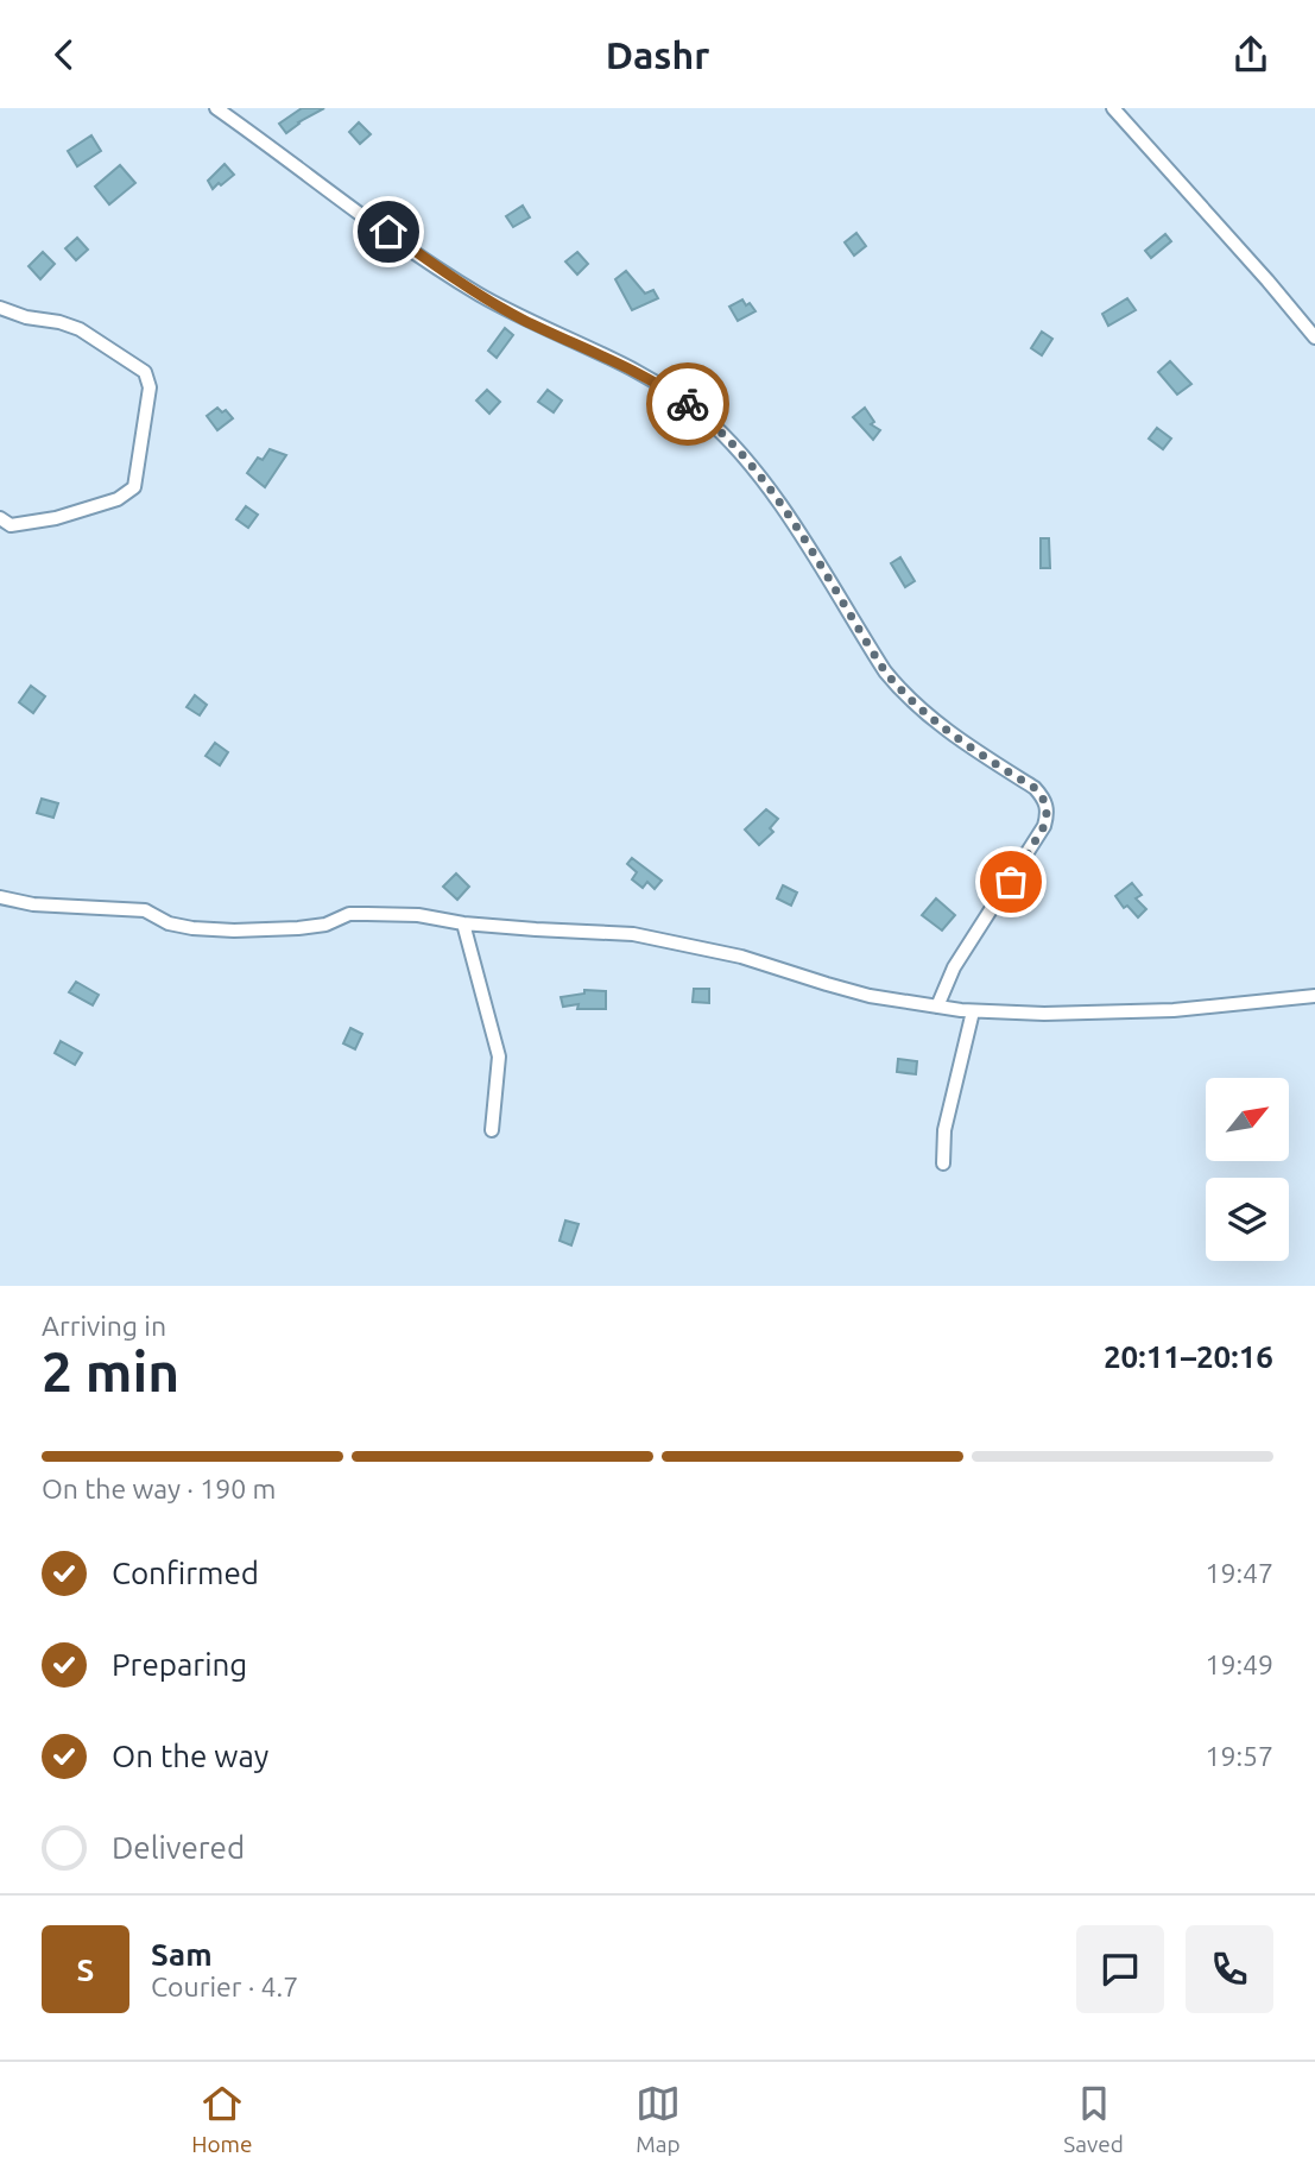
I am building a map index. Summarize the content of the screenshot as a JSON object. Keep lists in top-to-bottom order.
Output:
{
  "north": "top right",
  "page": {
    "header": "Dashr",
    "heading": ["2 min", "Arriving in", "20:11–20:16"],
    "panel": ["Sam", "Courier · 4.7"],
    "bar": "On the way · 190 m",
    "list": [
      ["Confirmed", "19:47"],
      ["Preparing", "19:49"],
      ["On the way", "19:57"],
      "Delivered"
    ],
    "round": "S",
    "tabs": ["Home", "Map", "Saved"]
  }
}
